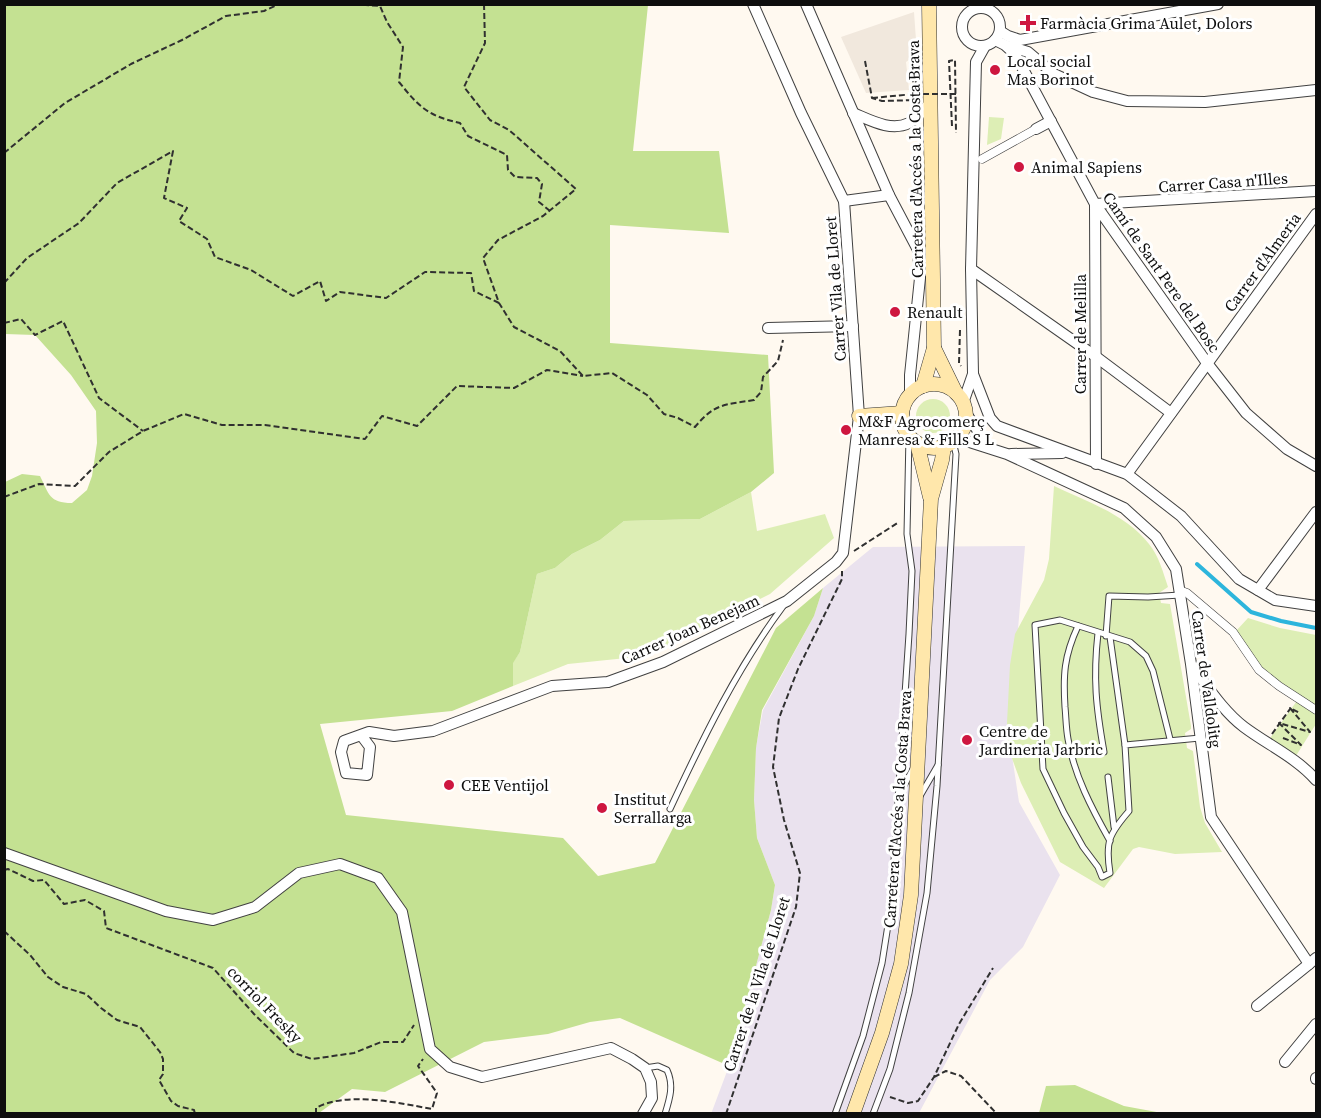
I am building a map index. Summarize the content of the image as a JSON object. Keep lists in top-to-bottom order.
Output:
{
  "streets": {
    "main road": ["Carretera d'Accés a la Costa Brava"],
    "street": [
      "Carrer Casa n'Illes",
      "Carrer d'Almeria",
      "Camí de Sant Pere del Bosc",
      "Carrer Vila de Lloret",
      "Carrer de Melilla",
      "Carrer Joan Benejam",
      "Carrer de Valldolitg"
    ],
    "path": ["Carrer de la Vila de Lloret", "corriol Fresky"]
  },
  "crossings": [
    ["Carretera d'Accés a la Costa Brava", "Carrer de Valldolitg"],
    ["Carrer Casa n'Illes", "Camí de Sant Pere del Bosc"],
    ["Carrer Casa n'Illes", "Carrer de Melilla"],
    ["Carrer d'Almeria", "Camí de Sant Pere del Bosc"],
    ["Camí de Sant Pere del Bosc", "Carrer de Melilla"],
    ["Carrer Vila de Lloret", "Carrer Joan Benejam"],
    ["Carrer Vila de Lloret", "Carrer de la Vila de Lloret"],
    ["Carrer Joan Benejam", "Carrer de la Vila de Lloret"]
  ],
  "places": {
    "health": ["Farmàcia Grima Aulet, Dolors"],
    "other": [
      "Local social Mas Borinot",
      "Animal Sapiens",
      "Renault",
      "M&F Agrocomerç Manresa & Fills S L",
      "Centre de Jardineria Jarbric",
      "CEE Ventijol",
      "Institut Serrallarga"
    ]
  }
}
